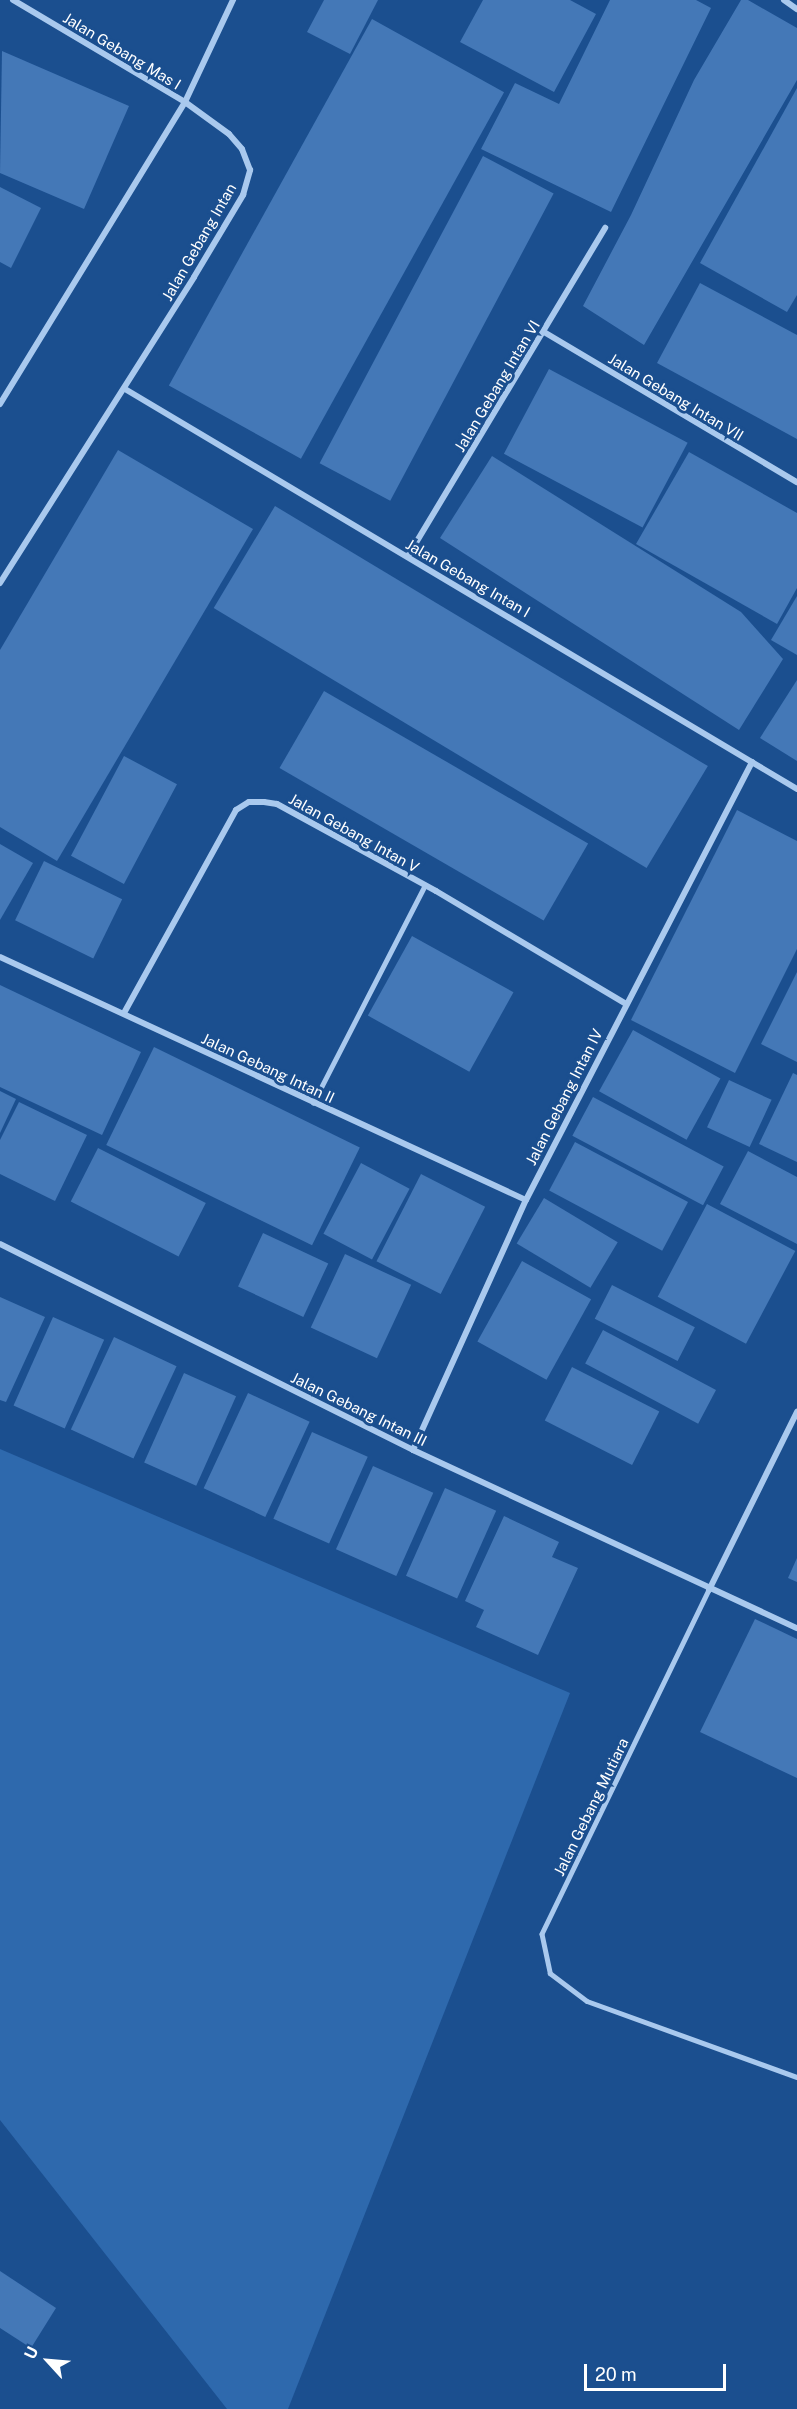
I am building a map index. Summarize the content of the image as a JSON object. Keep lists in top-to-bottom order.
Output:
{
  "streets": {
    "street": [
      "Jalan Gebang Mas I",
      "Jalan Gebang Intan",
      "Jalan Gebang Intan VI",
      "Jalan Gebang Intan VII",
      "Jalan Gebang Intan I",
      "Jalan Gebang Intan V",
      "Jalan Gebang Intan II",
      "Jalan Gebang Intan IV",
      "Jalan Gebang Intan III",
      "Jalan Gebang Mutiara"
    ]
  },
  "crossings": [
    ["Jalan Gebang Mas I", "Jalan Gebang Intan"],
    ["Jalan Gebang Intan", "Jalan Gebang Intan I"],
    ["Jalan Gebang Intan VI", "Jalan Gebang Intan VII"],
    ["Jalan Gebang Intan VI", "Jalan Gebang Intan I"],
    ["Jalan Gebang Intan I", "Jalan Gebang Intan IV"],
    ["Jalan Gebang Intan V", "Jalan Gebang Intan II"],
    ["Jalan Gebang Intan V", "Jalan Gebang Intan IV"],
    ["Jalan Gebang Intan II", "Jalan Gebang Intan IV"],
    ["Jalan Gebang Intan IV", "Jalan Gebang Intan III"],
    ["Jalan Gebang Intan III", "Jalan Gebang Mutiara"]
  ],
  "scale_bar": "20 m",
  "north": "top left"
}
